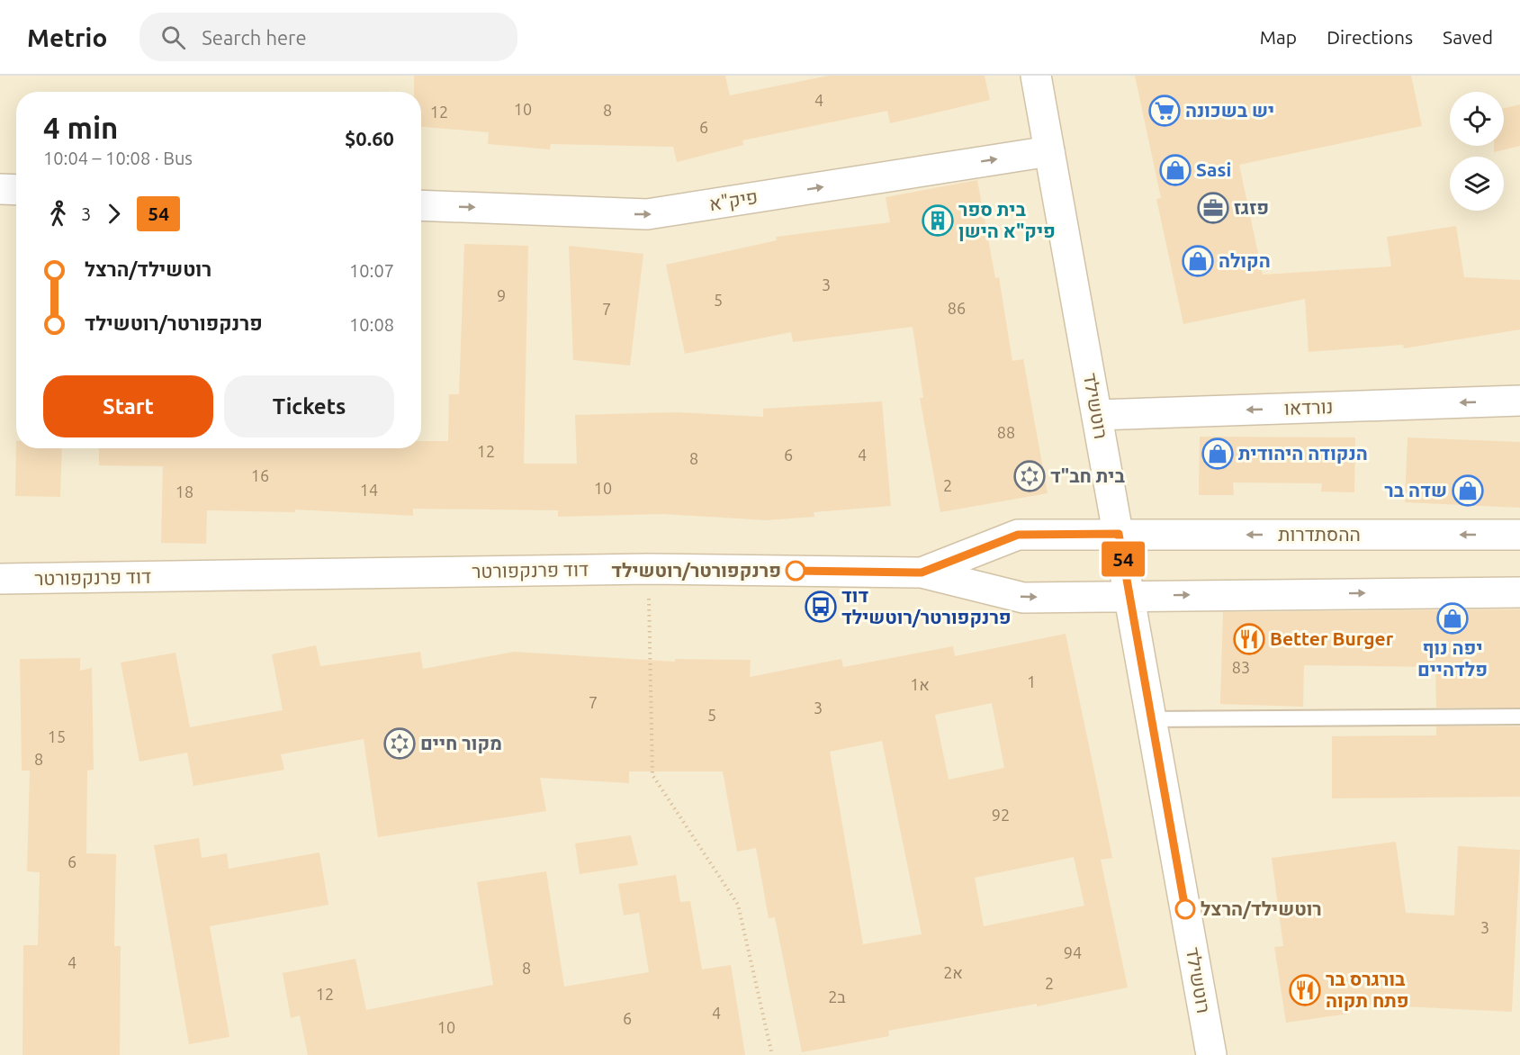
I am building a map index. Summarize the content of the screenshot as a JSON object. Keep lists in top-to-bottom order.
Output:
{
  "streets": {
    "street": [
      "פיק\"א",
      "רוטשילד",
      "נורדאו",
      "ההסתדרות",
      "דוד פרנקפורטר"
    ]
  },
  "crossings": [
    ["פיק\"א", "רוטשילד"],
    ["רוטשילד", "נורדאו"],
    ["רוטשילד", "ההסתדרות"],
    ["רוטשילד", "דוד פרנקפורטר"],
    ["ההסתדרות", "דוד פרנקפורטר"]
  ],
  "one_way": ["פיק\"א"],
  "places": {
    "supermarket": ["יש בשכונה"],
    "shop": [
      "Sasi",
      "הקולה",
      "הנקודה היהודית",
      "שדה בר",
      "יפה נוף פלדהיים"
    ],
    "office": ["פזגז"],
    "building": ["בית ספר פיק\"א הישן"],
    "synagogue": ["בית חב\"ד", "מקור חיים"],
    "other": ["פרנקפורטר/רוטשילד", "רוטשילד/הרצל"],
    "bus stop": ["דוד פרנקפורטר/רוטשילד"],
    "restaurant": ["Better Burger", "בורגרס בר פתח תקוה"]
  },
  "lines": ["bus line 54"],
  "house_numbers": [
    "4",
    "10",
    "8",
    "12",
    "6",
    "3",
    "9",
    "5",
    "86",
    "7",
    "88",
    "12",
    "6",
    "4",
    "8",
    "16",
    "2",
    "10",
    "14",
    "18",
    "83",
    "1",
    "1א",
    "7",
    "3",
    "5",
    "15",
    "8",
    "92",
    "6",
    "3",
    "94",
    "4",
    "8",
    "2א",
    "2",
    "12",
    "2ב",
    "4",
    "6",
    "10"
  ],
  "page": {
    "header": "Metrio",
    "search": "Search here",
    "nav": ["Map", "Directions", "Saved"],
    "on_map": "54",
    "heading": ["4 min", "10:04 – 10:08 · Bus", "$0.60"],
    "legs": ["3", "54"],
    "list": [
      {
        "name": "רוטשילד/הרצל",
        "value": "10:07"
      },
      {
        "name": "פרנקפורטר/רוטשילד",
        "value": "10:08"
      }
    ],
    "buttons": ["Start", "Tickets"]
  }
}
